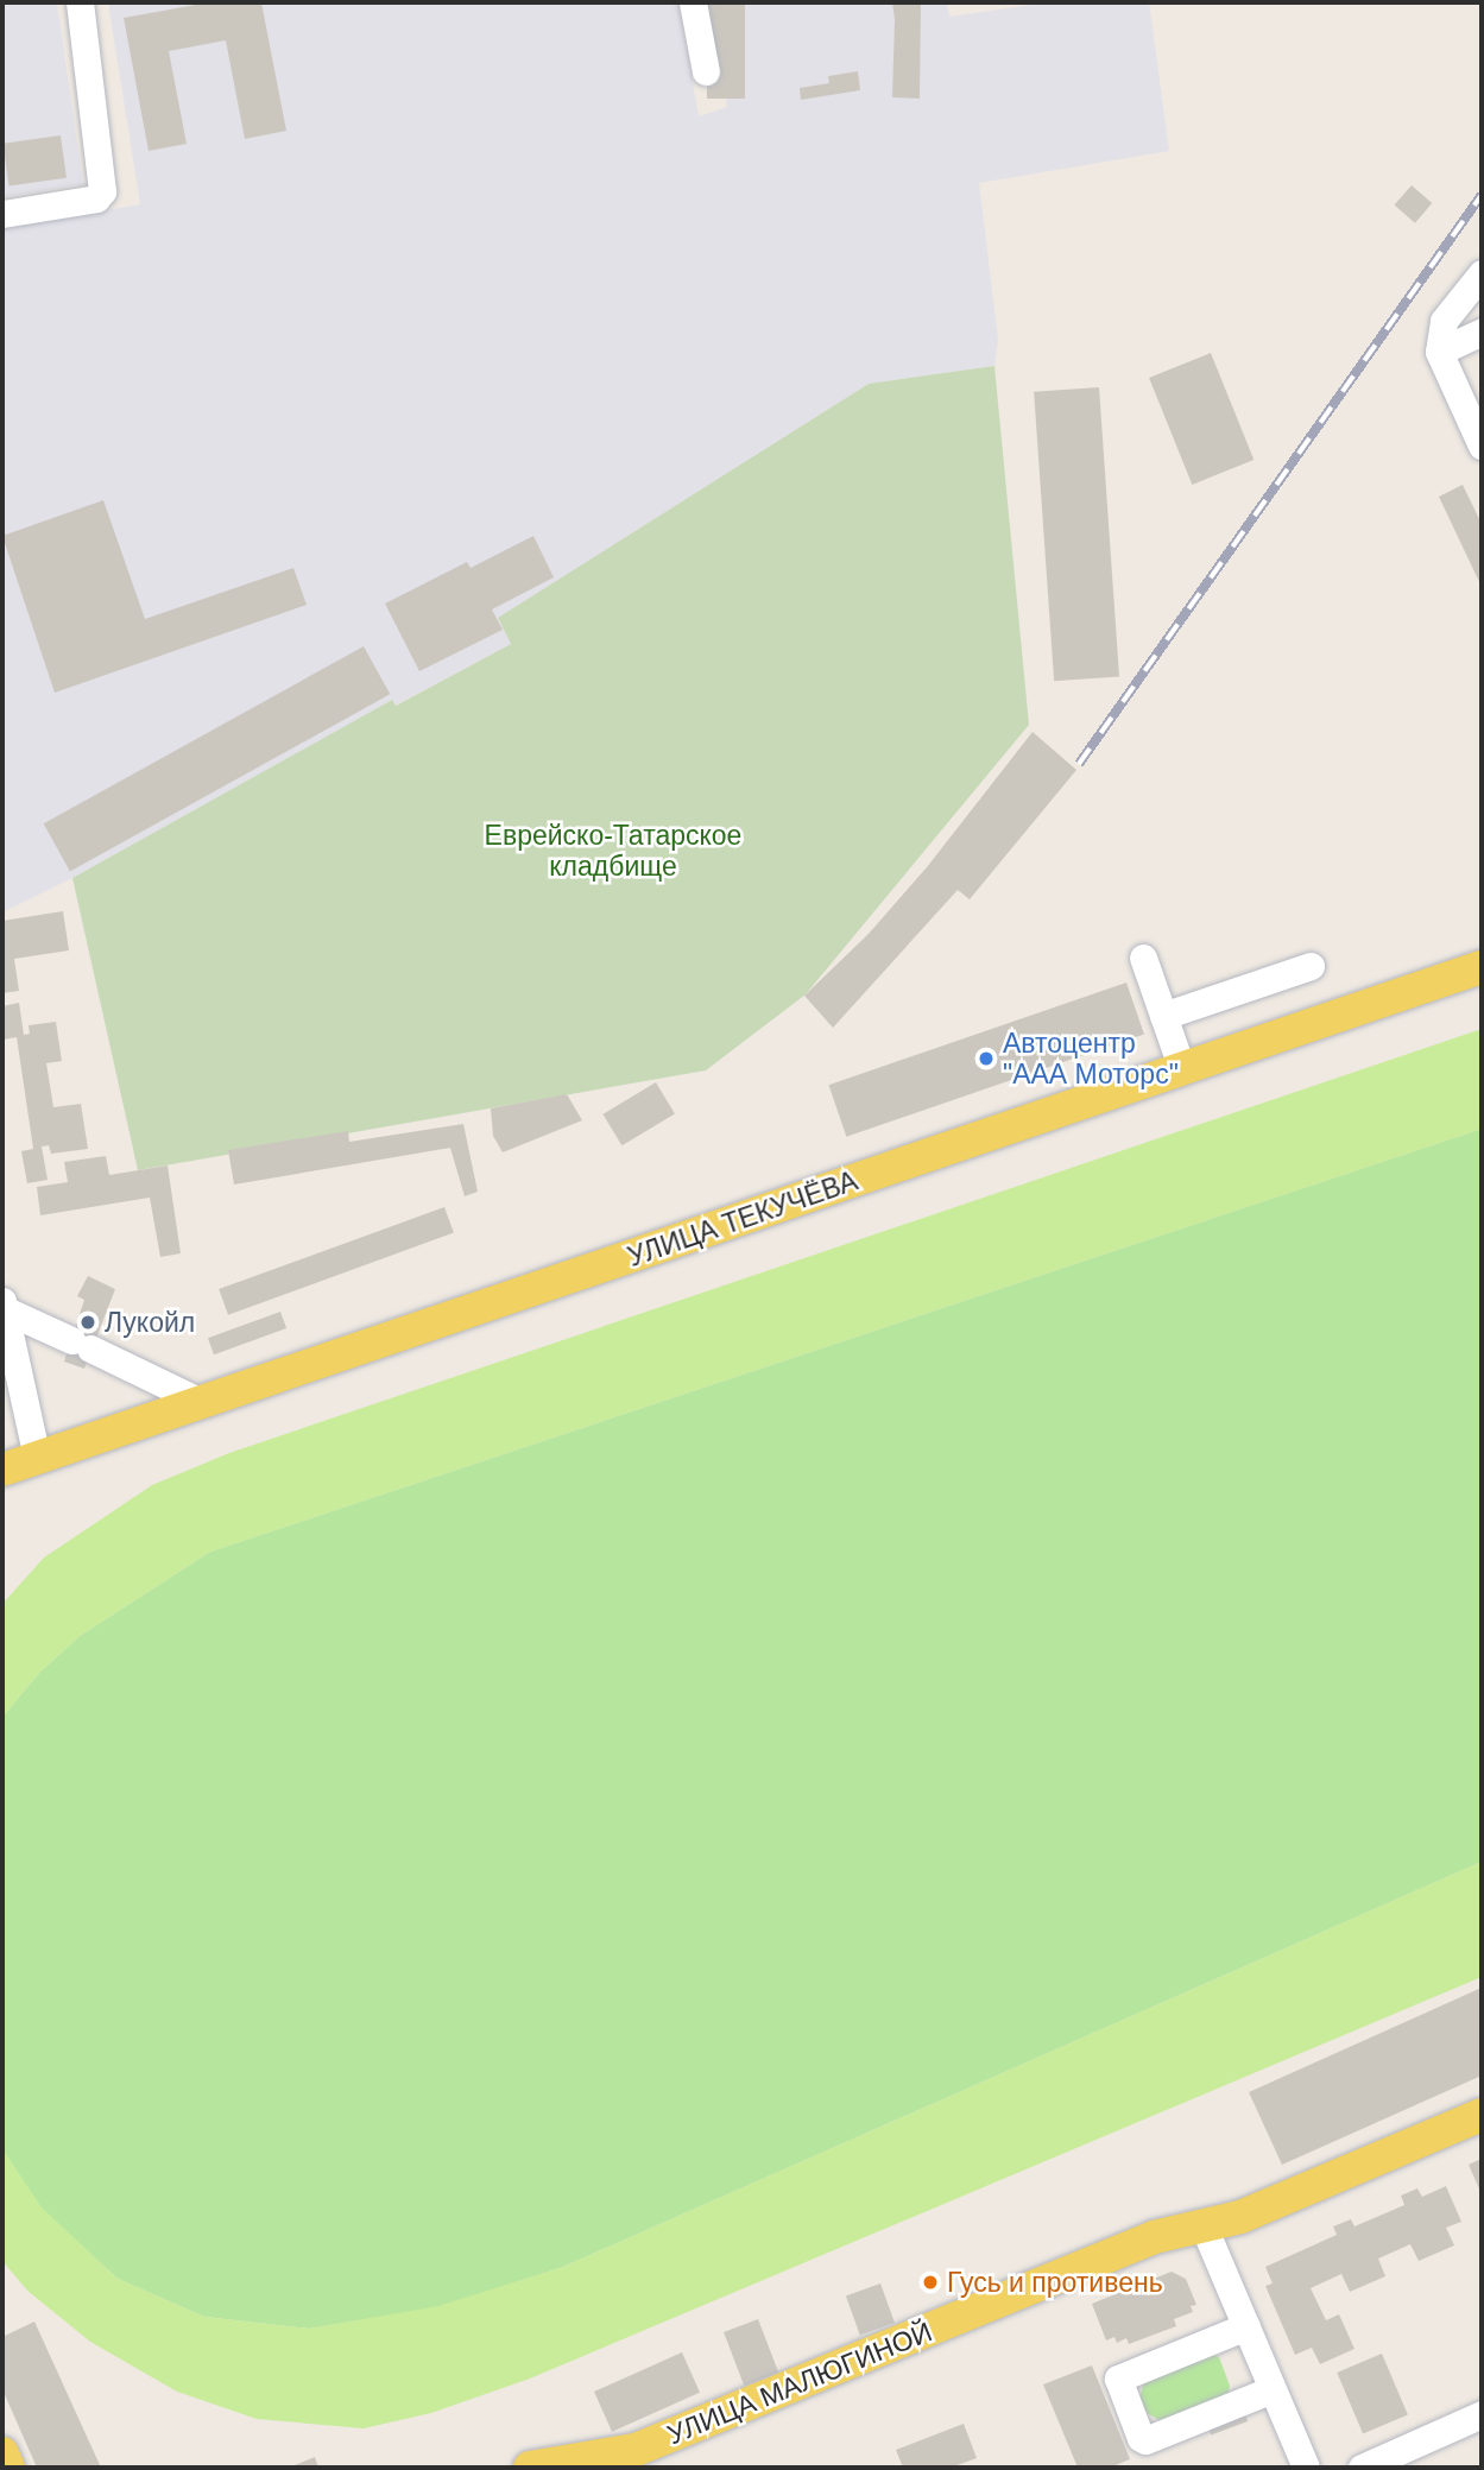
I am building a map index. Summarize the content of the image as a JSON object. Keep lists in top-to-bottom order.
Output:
{
  "streets": {
    "main road": ["УЛИЦА ТЕКУЧЁВА", "УЛИЦА МАЛЮГИНОЙ"]
  },
  "parks": ["Еврейско-Татарское кладбище"],
  "places": ["Автоцентр \"ААА Моторс\"", "Лукойл", "Гусь и противень"]
}
